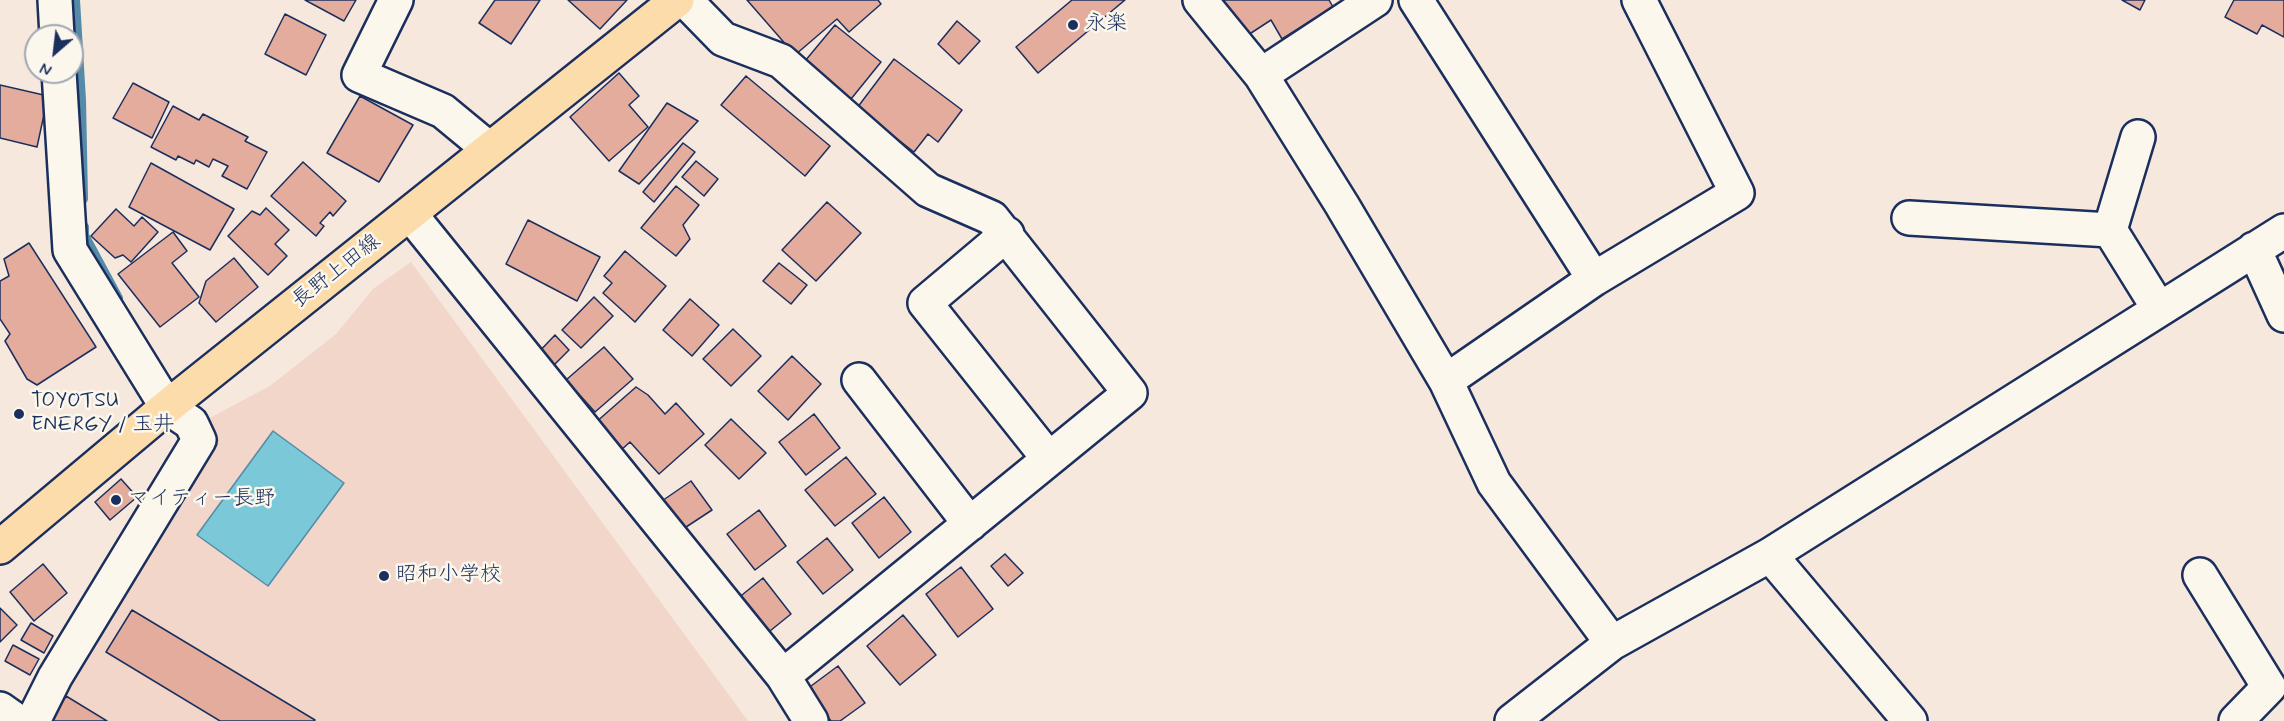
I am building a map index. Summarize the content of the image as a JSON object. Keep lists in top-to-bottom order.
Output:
{
  "streets": {
    "main road": ["長野上田線"]
  },
  "places": [
    "永楽",
    "TOYOTSU ENERGY / 玉井",
    "マイティー長野",
    "昭和小学校"
  ],
  "north": "bottom left"
}
